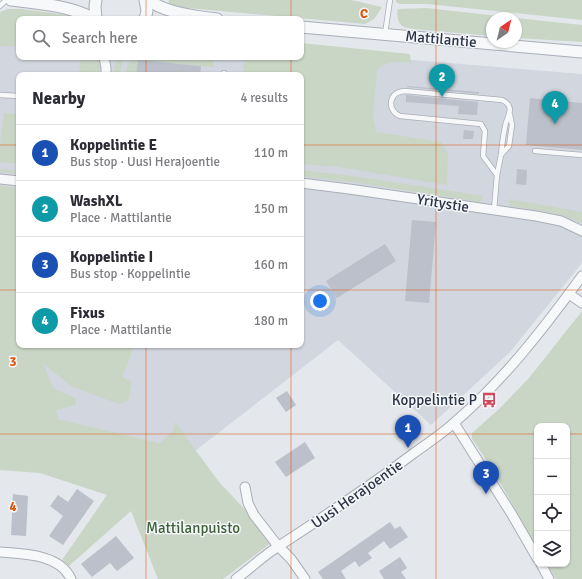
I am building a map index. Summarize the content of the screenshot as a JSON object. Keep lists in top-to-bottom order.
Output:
{
  "streets": {
    "street": ["Mattilantie", "Yritystie", "Uusi Herajoentie"]
  },
  "parks": ["Mattilanpuisto"],
  "places": {
    "bus stop": ["Koppelintie P"]
  },
  "north": "top right",
  "page": {
    "search": "Search here",
    "pins": [
      "2",
      "4",
      "1",
      "3"
    ],
    "heading": ["Nearby", "4 results"],
    "list": [
      {
        "mark": "1",
        "name": "Koppelintie E",
        "note": "Bus stop · Uusi Herajoentie",
        "value": "110 m"
      },
      {
        "mark": "2",
        "name": "WashXL",
        "note": "Place · Mattilantie",
        "value": "150 m"
      },
      {
        "mark": "3",
        "name": "Koppelintie I",
        "note": "Bus stop · Koppelintie",
        "value": "160 m"
      },
      {
        "mark": "4",
        "name": "Fixus",
        "note": "Place · Mattilantie",
        "value": "180 m"
      }
    ],
    "map_buttons": ["+", "−"]
  },
  "grid": {
    "columns": ["C"],
    "rows": ["3", "4"]
  }
}
